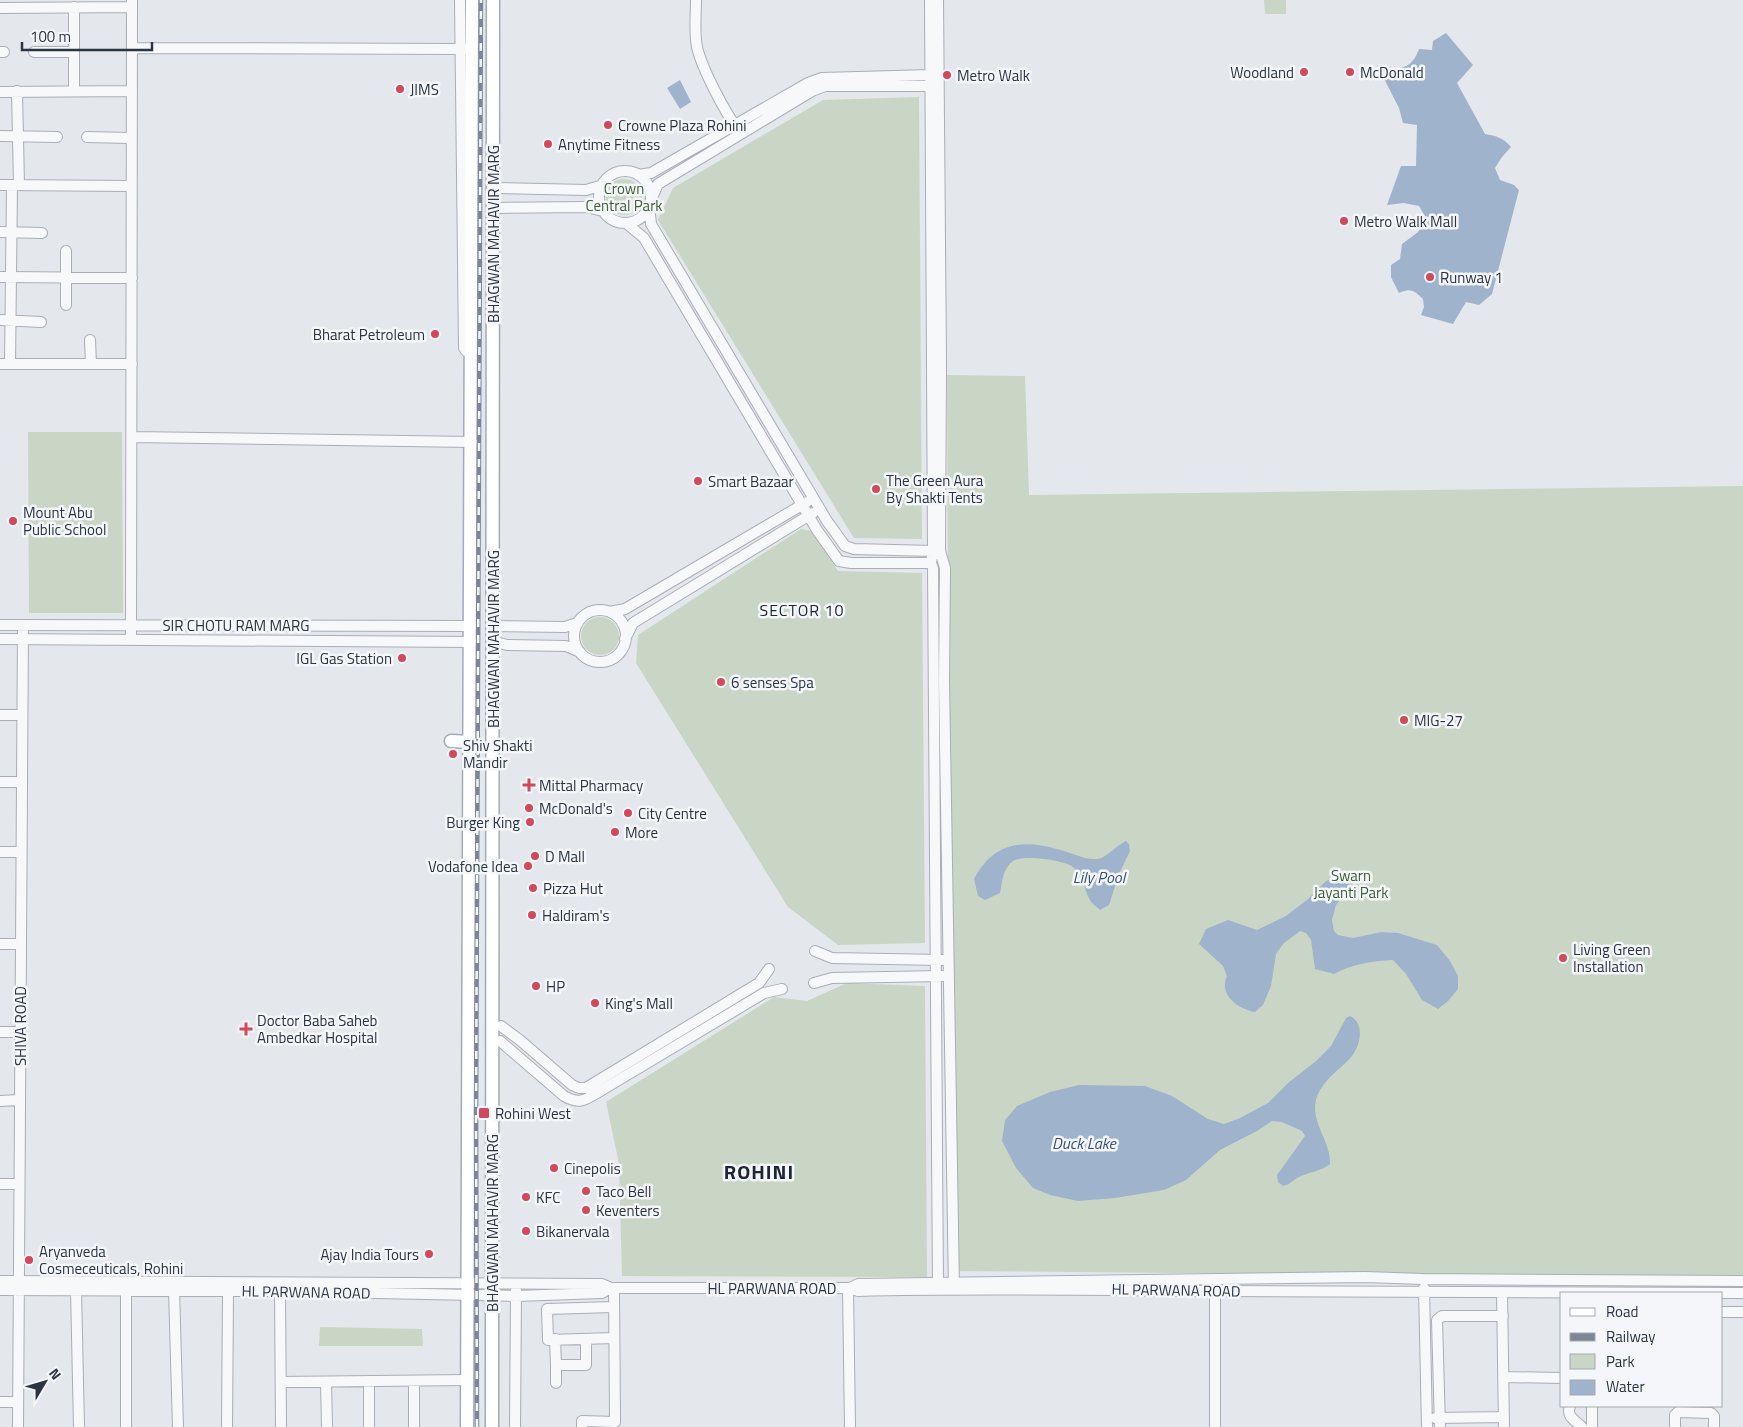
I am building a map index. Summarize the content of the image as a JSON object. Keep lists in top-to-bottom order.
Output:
{
  "streets": {
    "main road": ["BHAGWAN MAHAVIR MARG"],
    "street": ["SIR CHOTU RAM MARG", "SHIVA ROAD", "HL PARWANA ROAD"]
  },
  "crossings": [
    ["BHAGWAN MAHAVIR MARG", "SIR CHOTU RAM MARG"],
    ["BHAGWAN MAHAVIR MARG", "HL PARWANA ROAD"],
    ["SIR CHOTU RAM MARG", "SHIVA ROAD"],
    ["SHIVA ROAD", "HL PARWANA ROAD"]
  ],
  "districts": ["SECTOR 10", "ROHINI"],
  "water": ["Lily Pool", "Duck Lake"],
  "parks": ["Crown Central Park", "Swarn Jayanti Park"],
  "places": {
    "other": [
      "Woodland",
      "McDonald",
      "Metro Walk",
      "JIMS",
      "Crowne Plaza Rohini",
      "Anytime Fitness",
      "Metro Walk Mall",
      "Runway 1",
      "Bharat Petroleum",
      "Smart Bazaar",
      "The Green Aura By Shakti Tents",
      "Mount Abu Public School",
      "IGL Gas Station",
      "6 senses Spa",
      "MIG-27",
      "Shiv Shakti Mandir",
      "McDonald's",
      "City Centre",
      "Burger King",
      "More",
      "D Mall",
      "Vodafone Idea",
      "Pizza Hut",
      "Haldiram's",
      "Living Green Installation",
      "HP",
      "King's Mall",
      "Cinepolis",
      "Taco Bell",
      "KFC",
      "Keventers",
      "Bikanervala",
      "Ajay India Tours",
      "Aryanveda Cosmeceuticals, Rohini"
    ],
    "health": ["Mittal Pharmacy", "Doctor Baba Saheb Ambedkar Hospital"],
    "transit": ["Rohini West"]
  },
  "legend": [
    "Road",
    "Railway",
    "Park",
    "Water"
  ],
  "scale_bar": "100 m",
  "north": "top right"
}
